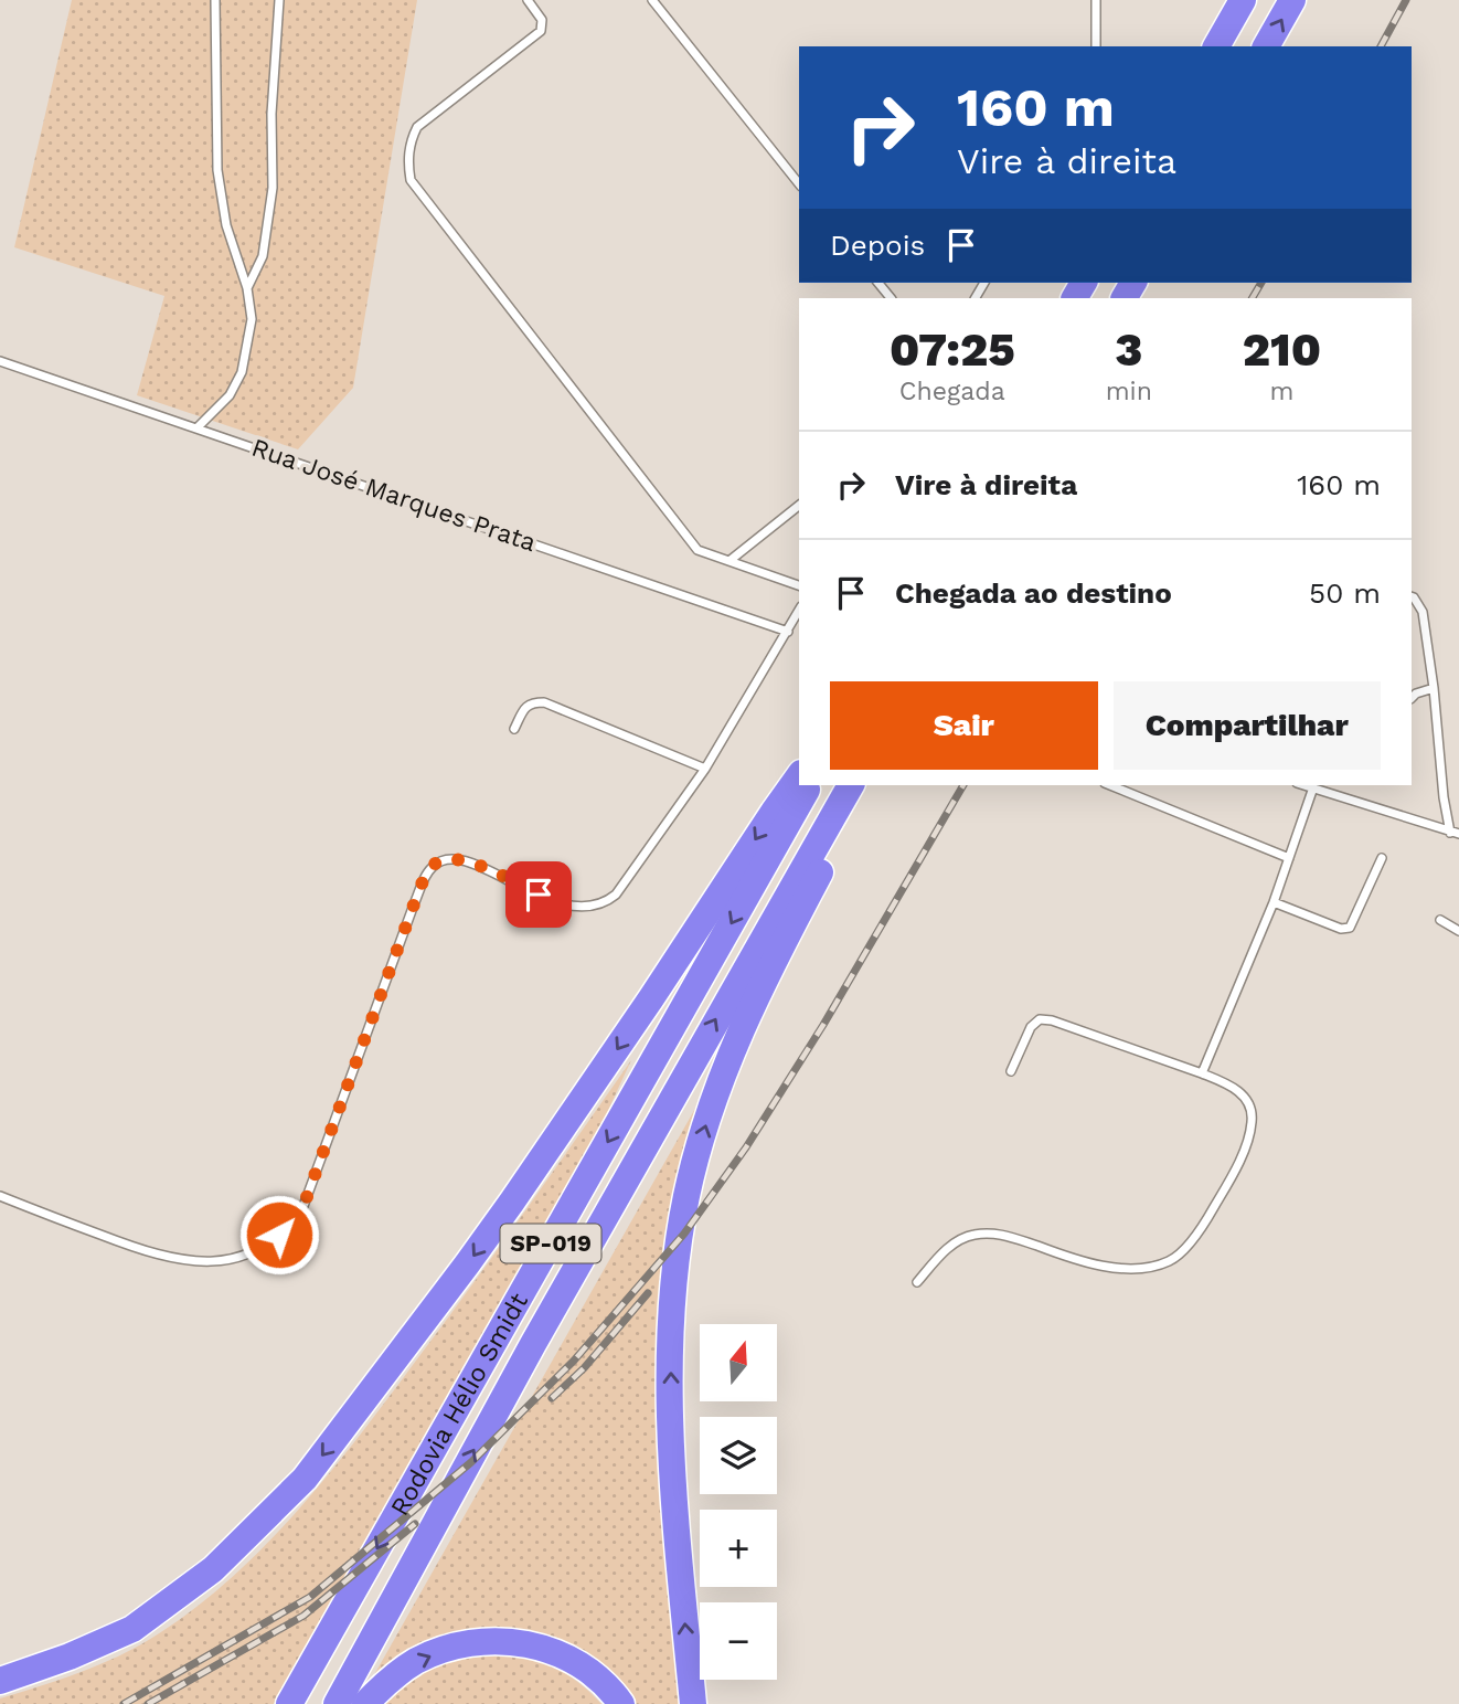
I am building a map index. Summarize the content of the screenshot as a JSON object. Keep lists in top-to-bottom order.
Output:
{
  "streets": {
    "highway": ["SP-019", "Rodovia Hélio Smidt"],
    "lane": ["Rua José Marques Prata"]
  },
  "north": "top",
  "page": {
    "turn": ["160 m", "Vire à direita"],
    "then": "Depois",
    "eta": [
      "07:25",
      "Chegada",
      "3",
      "min",
      "210",
      "m"
    ],
    "list": [
      {
        "name": "Vire à direita",
        "value": "160 m"
      },
      {
        "name": "Chegada ao destino",
        "value": "50 m"
      }
    ],
    "buttons": ["Sair", "Compartilhar"],
    "map_buttons": ["+", "−"]
  }
}
